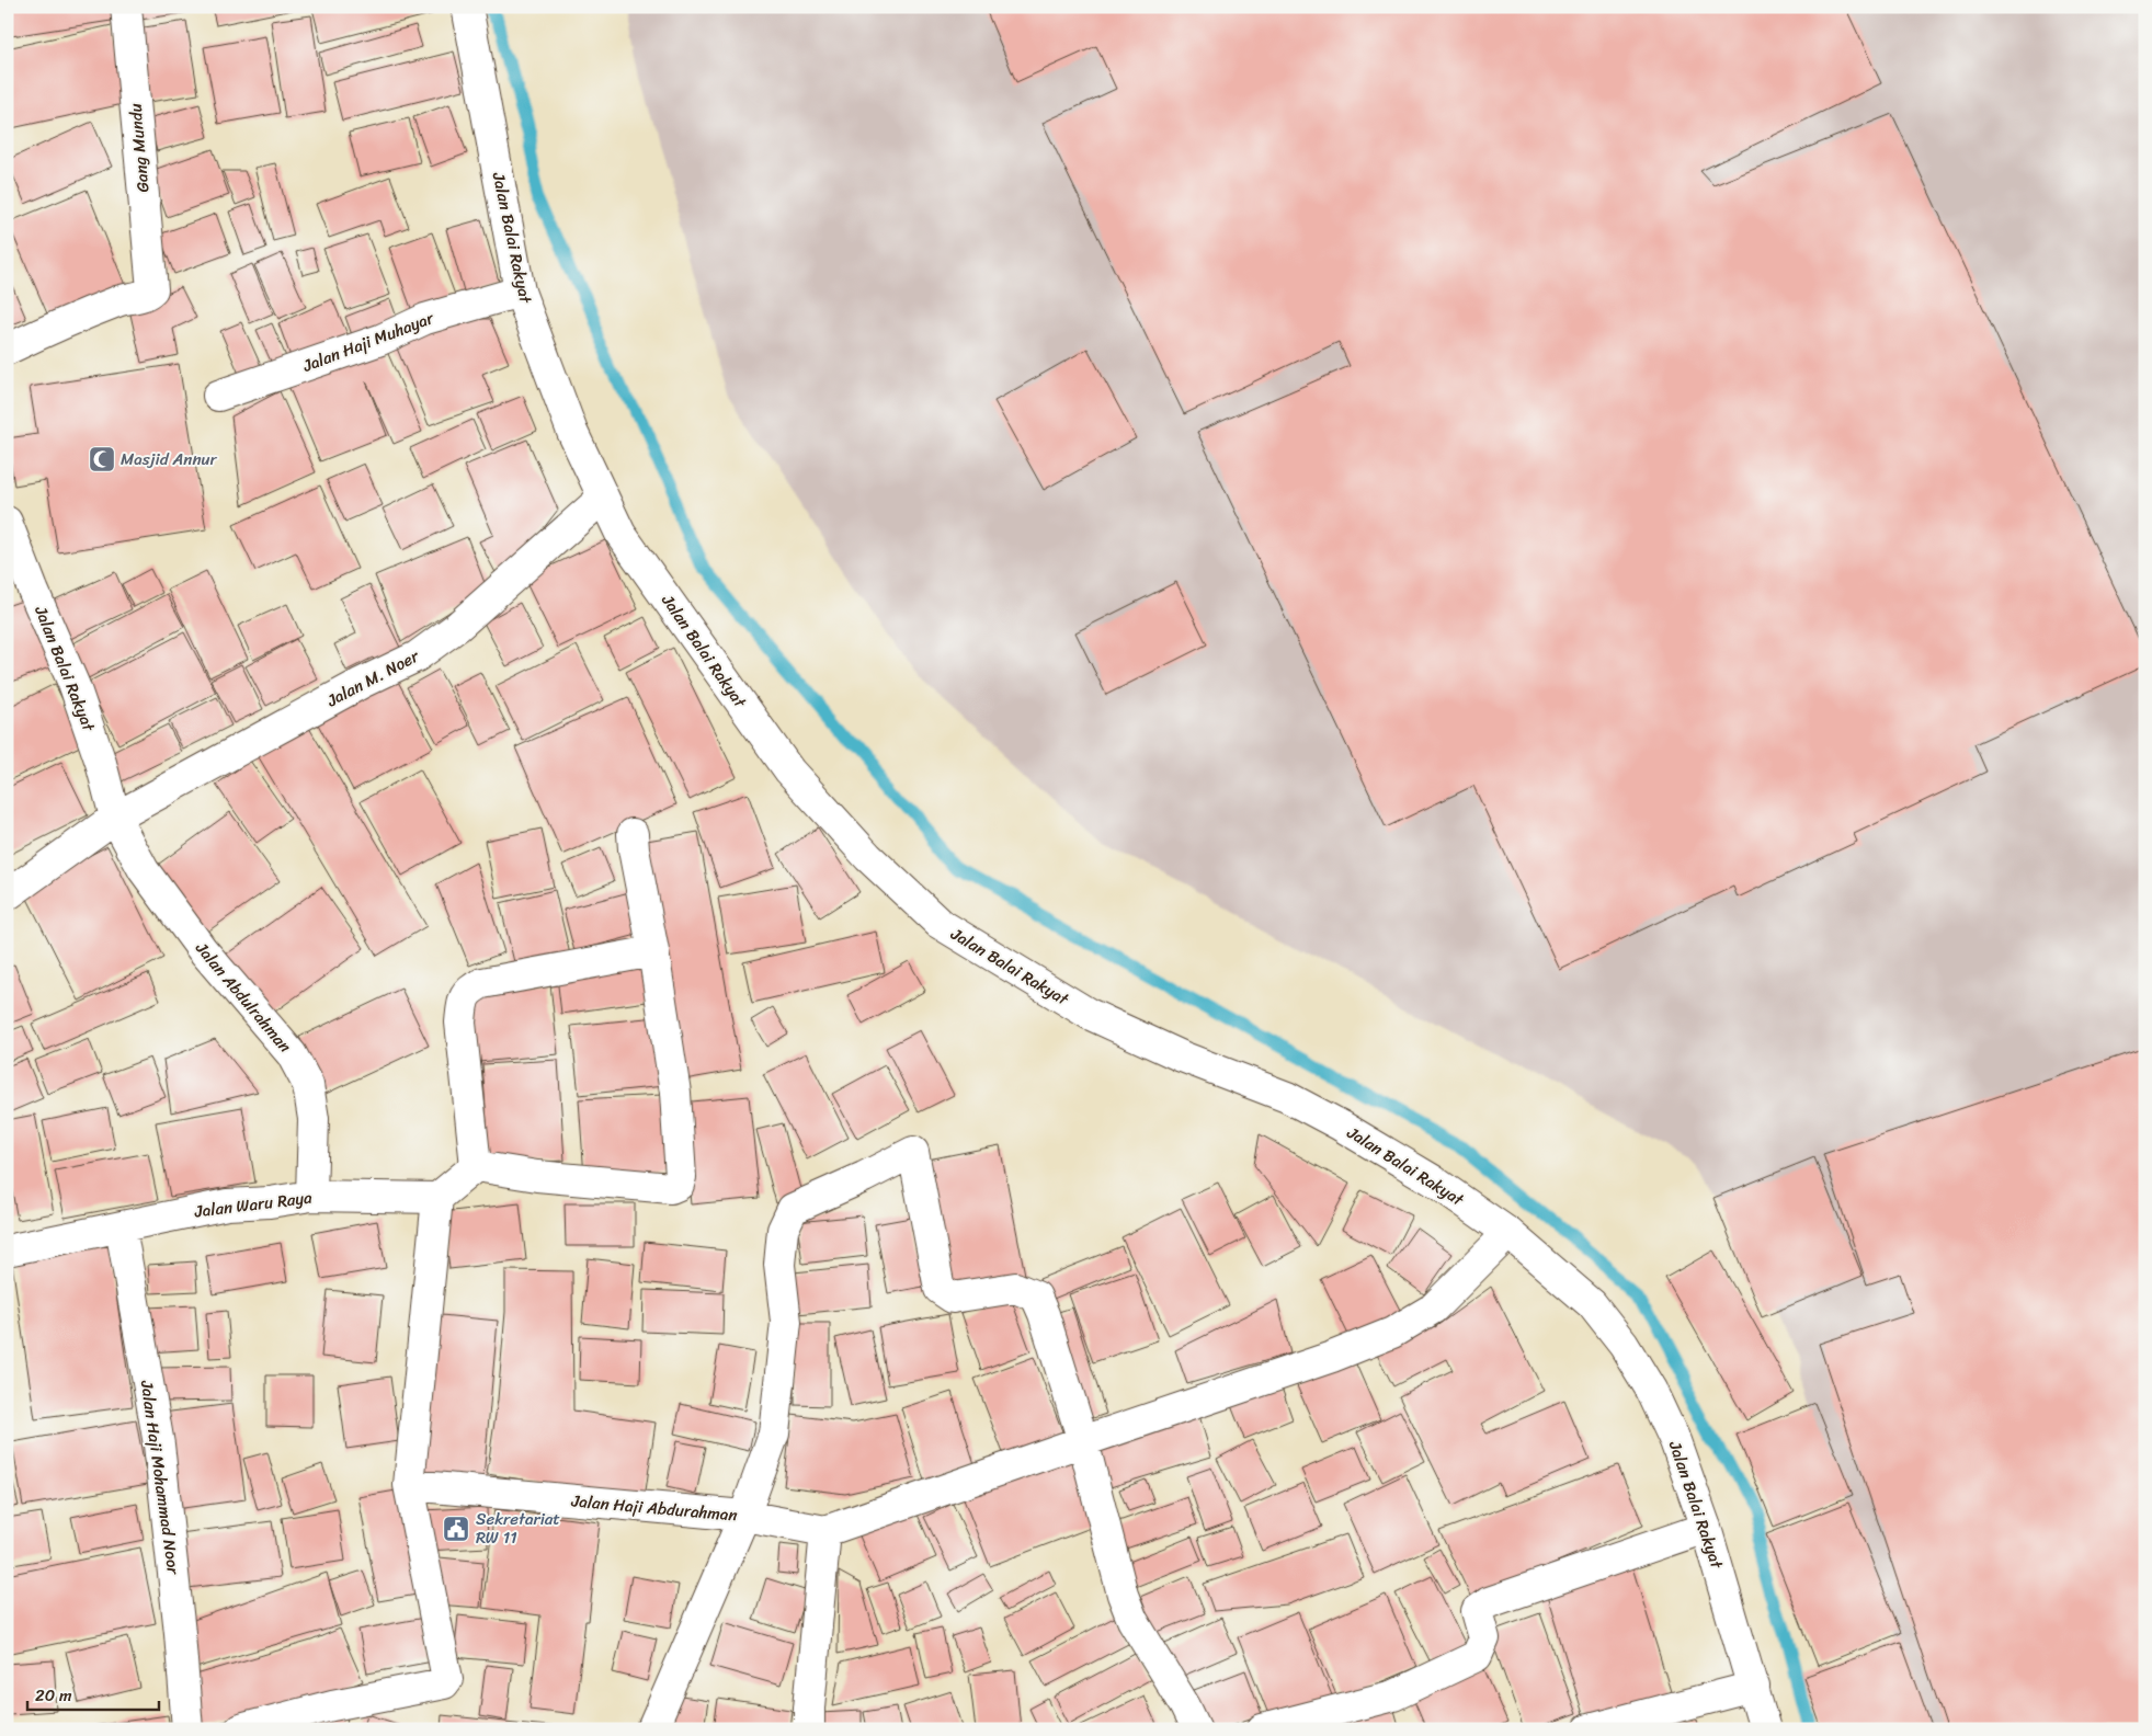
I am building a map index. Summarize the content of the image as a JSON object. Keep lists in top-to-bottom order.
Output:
{
  "streets": {
    "street": [
      "Gang Mundu",
      "Jalan Balai Rakyat",
      "Jalan Haji Muhayar",
      "Jalan M. Noer",
      "Jalan Abdulrahman",
      "Jalan Waru Raya",
      "Jalan Haji Mohammad Noor",
      "Jalan Haji Abdurahman"
    ]
  },
  "crossings": [
    ["Jalan Balai Rakyat", "Jalan Haji Muhayar"],
    ["Jalan Balai Rakyat", "Jalan M. Noer"],
    ["Jalan Balai Rakyat", "Jalan Abdulrahman"],
    ["Jalan M. Noer", "Jalan Abdulrahman"],
    ["Jalan Abdulrahman", "Jalan Waru Raya"],
    ["Jalan Waru Raya", "Jalan Haji Mohammad Noor"]
  ],
  "places": {
    "mosque": ["Masjid Annur"],
    "public building": ["Sekretariat RW 11"]
  },
  "scale_bar": "20 m"
}
